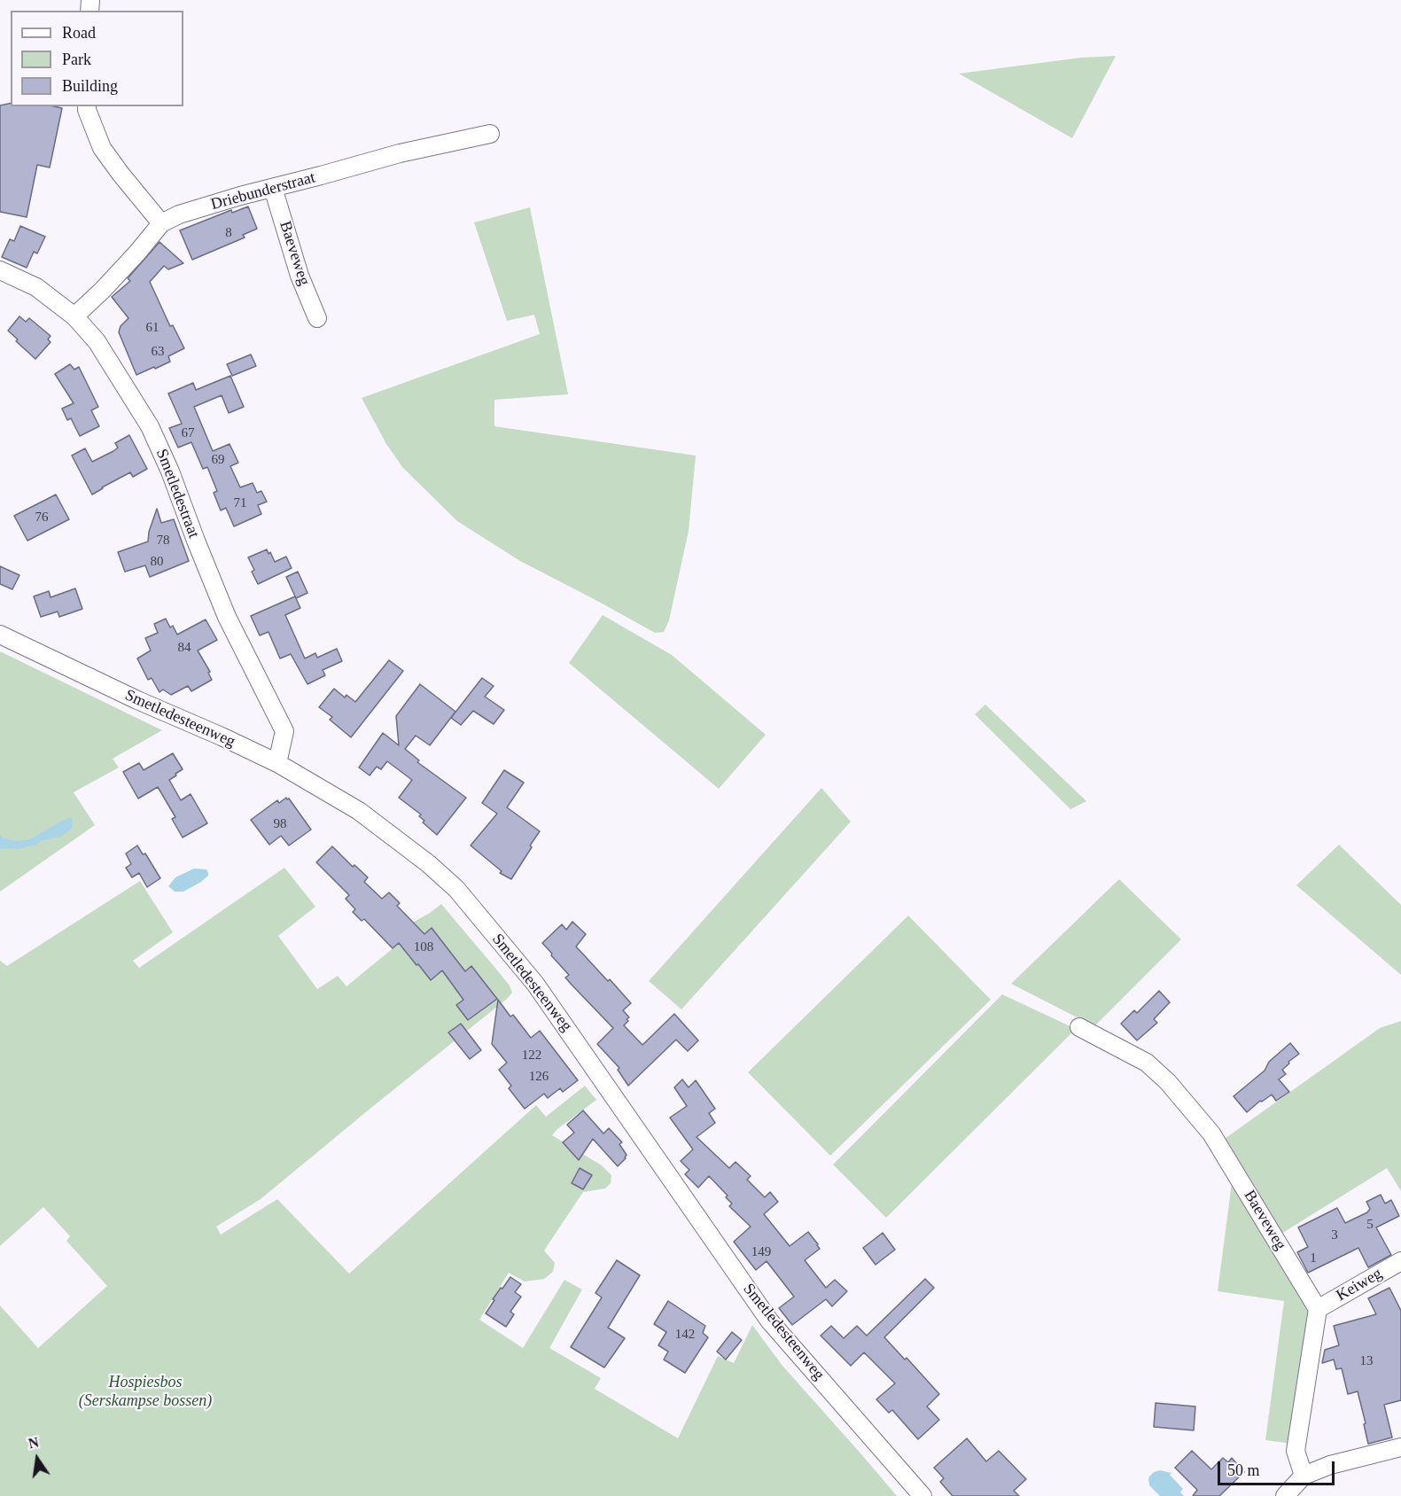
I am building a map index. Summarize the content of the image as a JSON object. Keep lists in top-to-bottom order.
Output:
{
  "streets": {
    "street": [
      "Driebunderstraat",
      "Baeveweg",
      "Smetledestraat",
      "Smetledesteenweg",
      "Keiweg"
    ]
  },
  "crossings": [
    ["Driebunderstraat", "Baeveweg"],
    ["Driebunderstraat", "Smetledestraat"],
    ["Baeveweg", "Keiweg"],
    ["Smetledestraat", "Smetledesteenweg"]
  ],
  "parks": ["Hospiesbos (Serskampse bossen)"],
  "house_numbers": [
    "8",
    "61",
    "63",
    "67",
    "69",
    "71",
    "76",
    "78",
    "80",
    "84",
    "98",
    "108",
    "122",
    "126",
    "5",
    "3",
    "149",
    "1",
    "142",
    "13"
  ],
  "legend": ["Road", "Park", "Building"],
  "scale_bar": "50 m",
  "north": "top"
}
